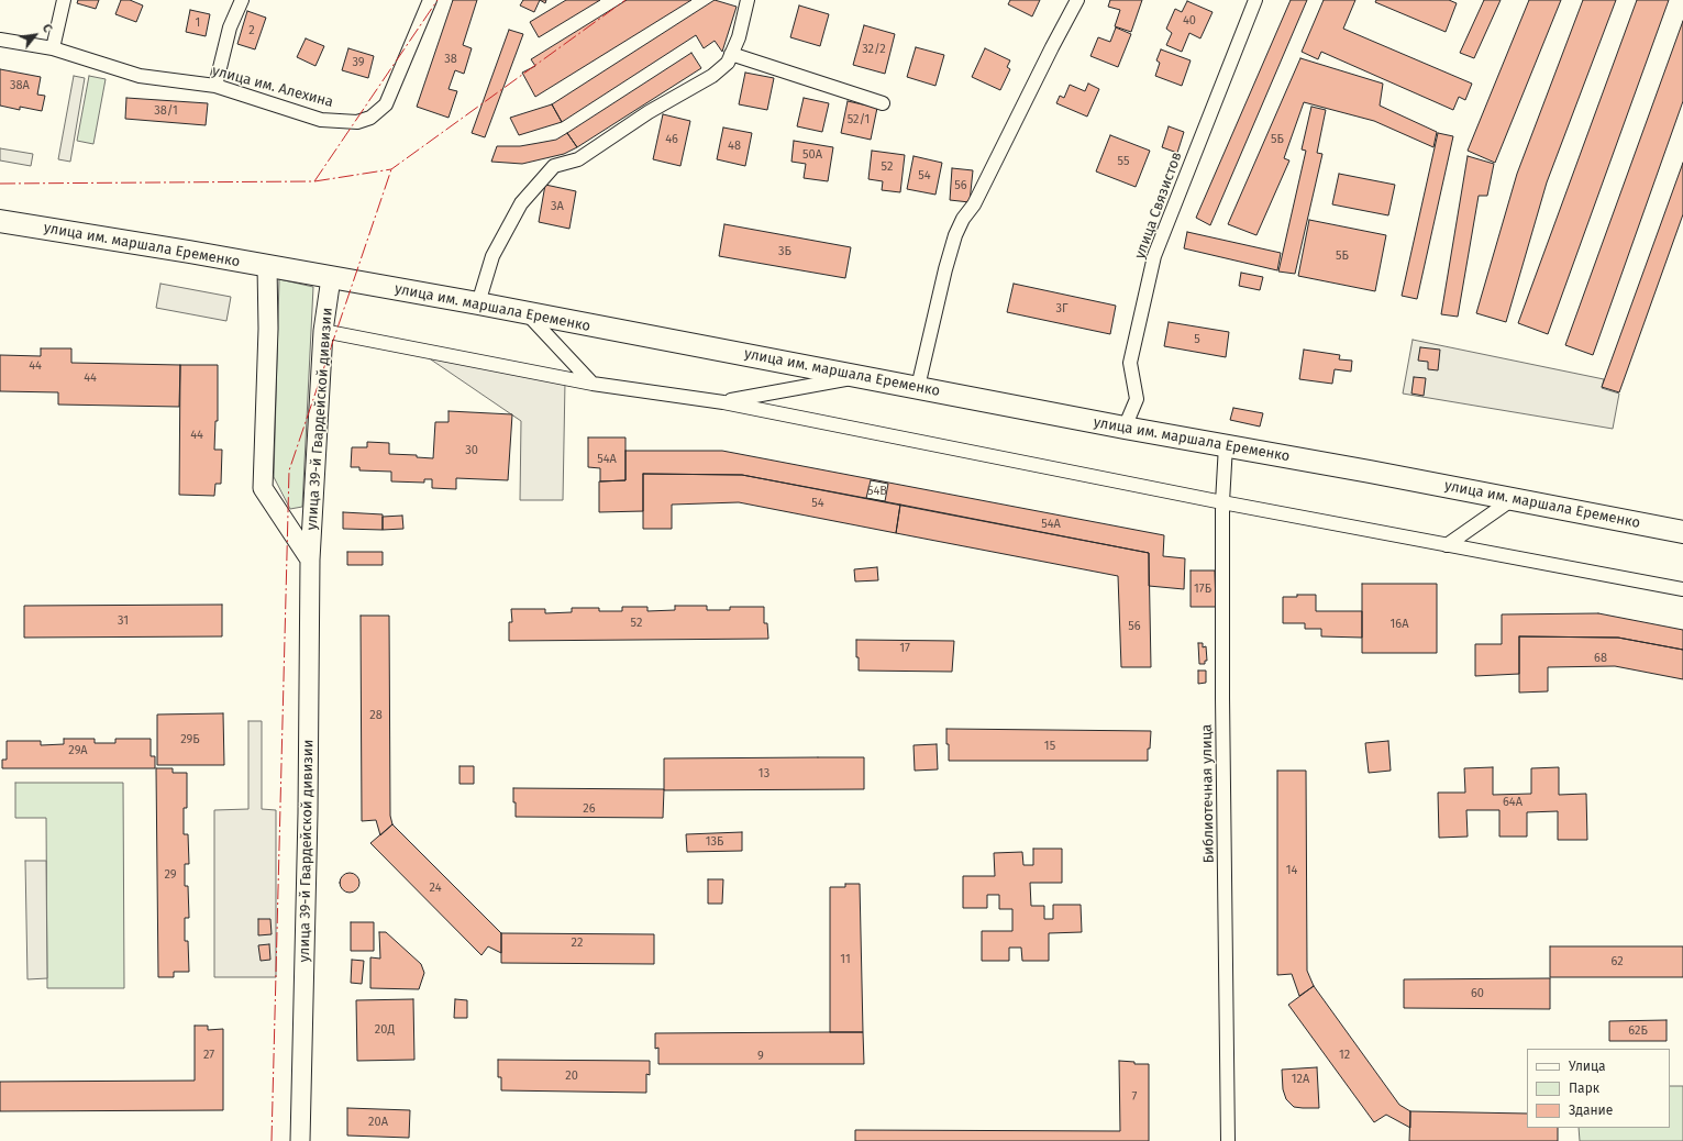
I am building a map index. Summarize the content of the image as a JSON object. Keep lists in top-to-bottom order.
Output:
{
  "streets": {
    "highway": ["улица им. маршала Еременко"],
    "main road": ["улица 39-й Гвардейской дивизии"],
    "street": ["улица им. Алехина", "улица Связистов", "Библиотечная улица"]
  },
  "crossings": [
    ["улица Связистов", "улица им. маршала Еременко"],
    ["улица им. маршала Еременко", "улица 39-й Гвардейской дивизии"],
    ["улица им. маршала Еременко", "Библиотечная улица"]
  ],
  "house_numbers": [
    "40",
    "1",
    "2",
    "32/2",
    "38",
    "39",
    "38А",
    "38/1",
    "52/1",
    "46",
    "5Б",
    "48",
    "50А",
    "55",
    "52",
    "54",
    "56",
    "3А",
    "3Б",
    "5Б",
    "3Г",
    "5",
    "44",
    "44",
    "44",
    "30",
    "54А",
    "54В",
    "54",
    "54А",
    "17Б",
    "31",
    "52",
    "16А",
    "56",
    "17",
    "68",
    "28",
    "29Б",
    "15",
    "29А",
    "13",
    "64А",
    "26",
    "13Б",
    "14",
    "29",
    "24",
    "22",
    "11",
    "62",
    "60",
    "20Д",
    "62Б",
    "27",
    "12",
    "9",
    "20",
    "12А",
    "7",
    "20А"
  ],
  "legend": ["Улица", "Парк", "Здание"],
  "north": "top right"
}
